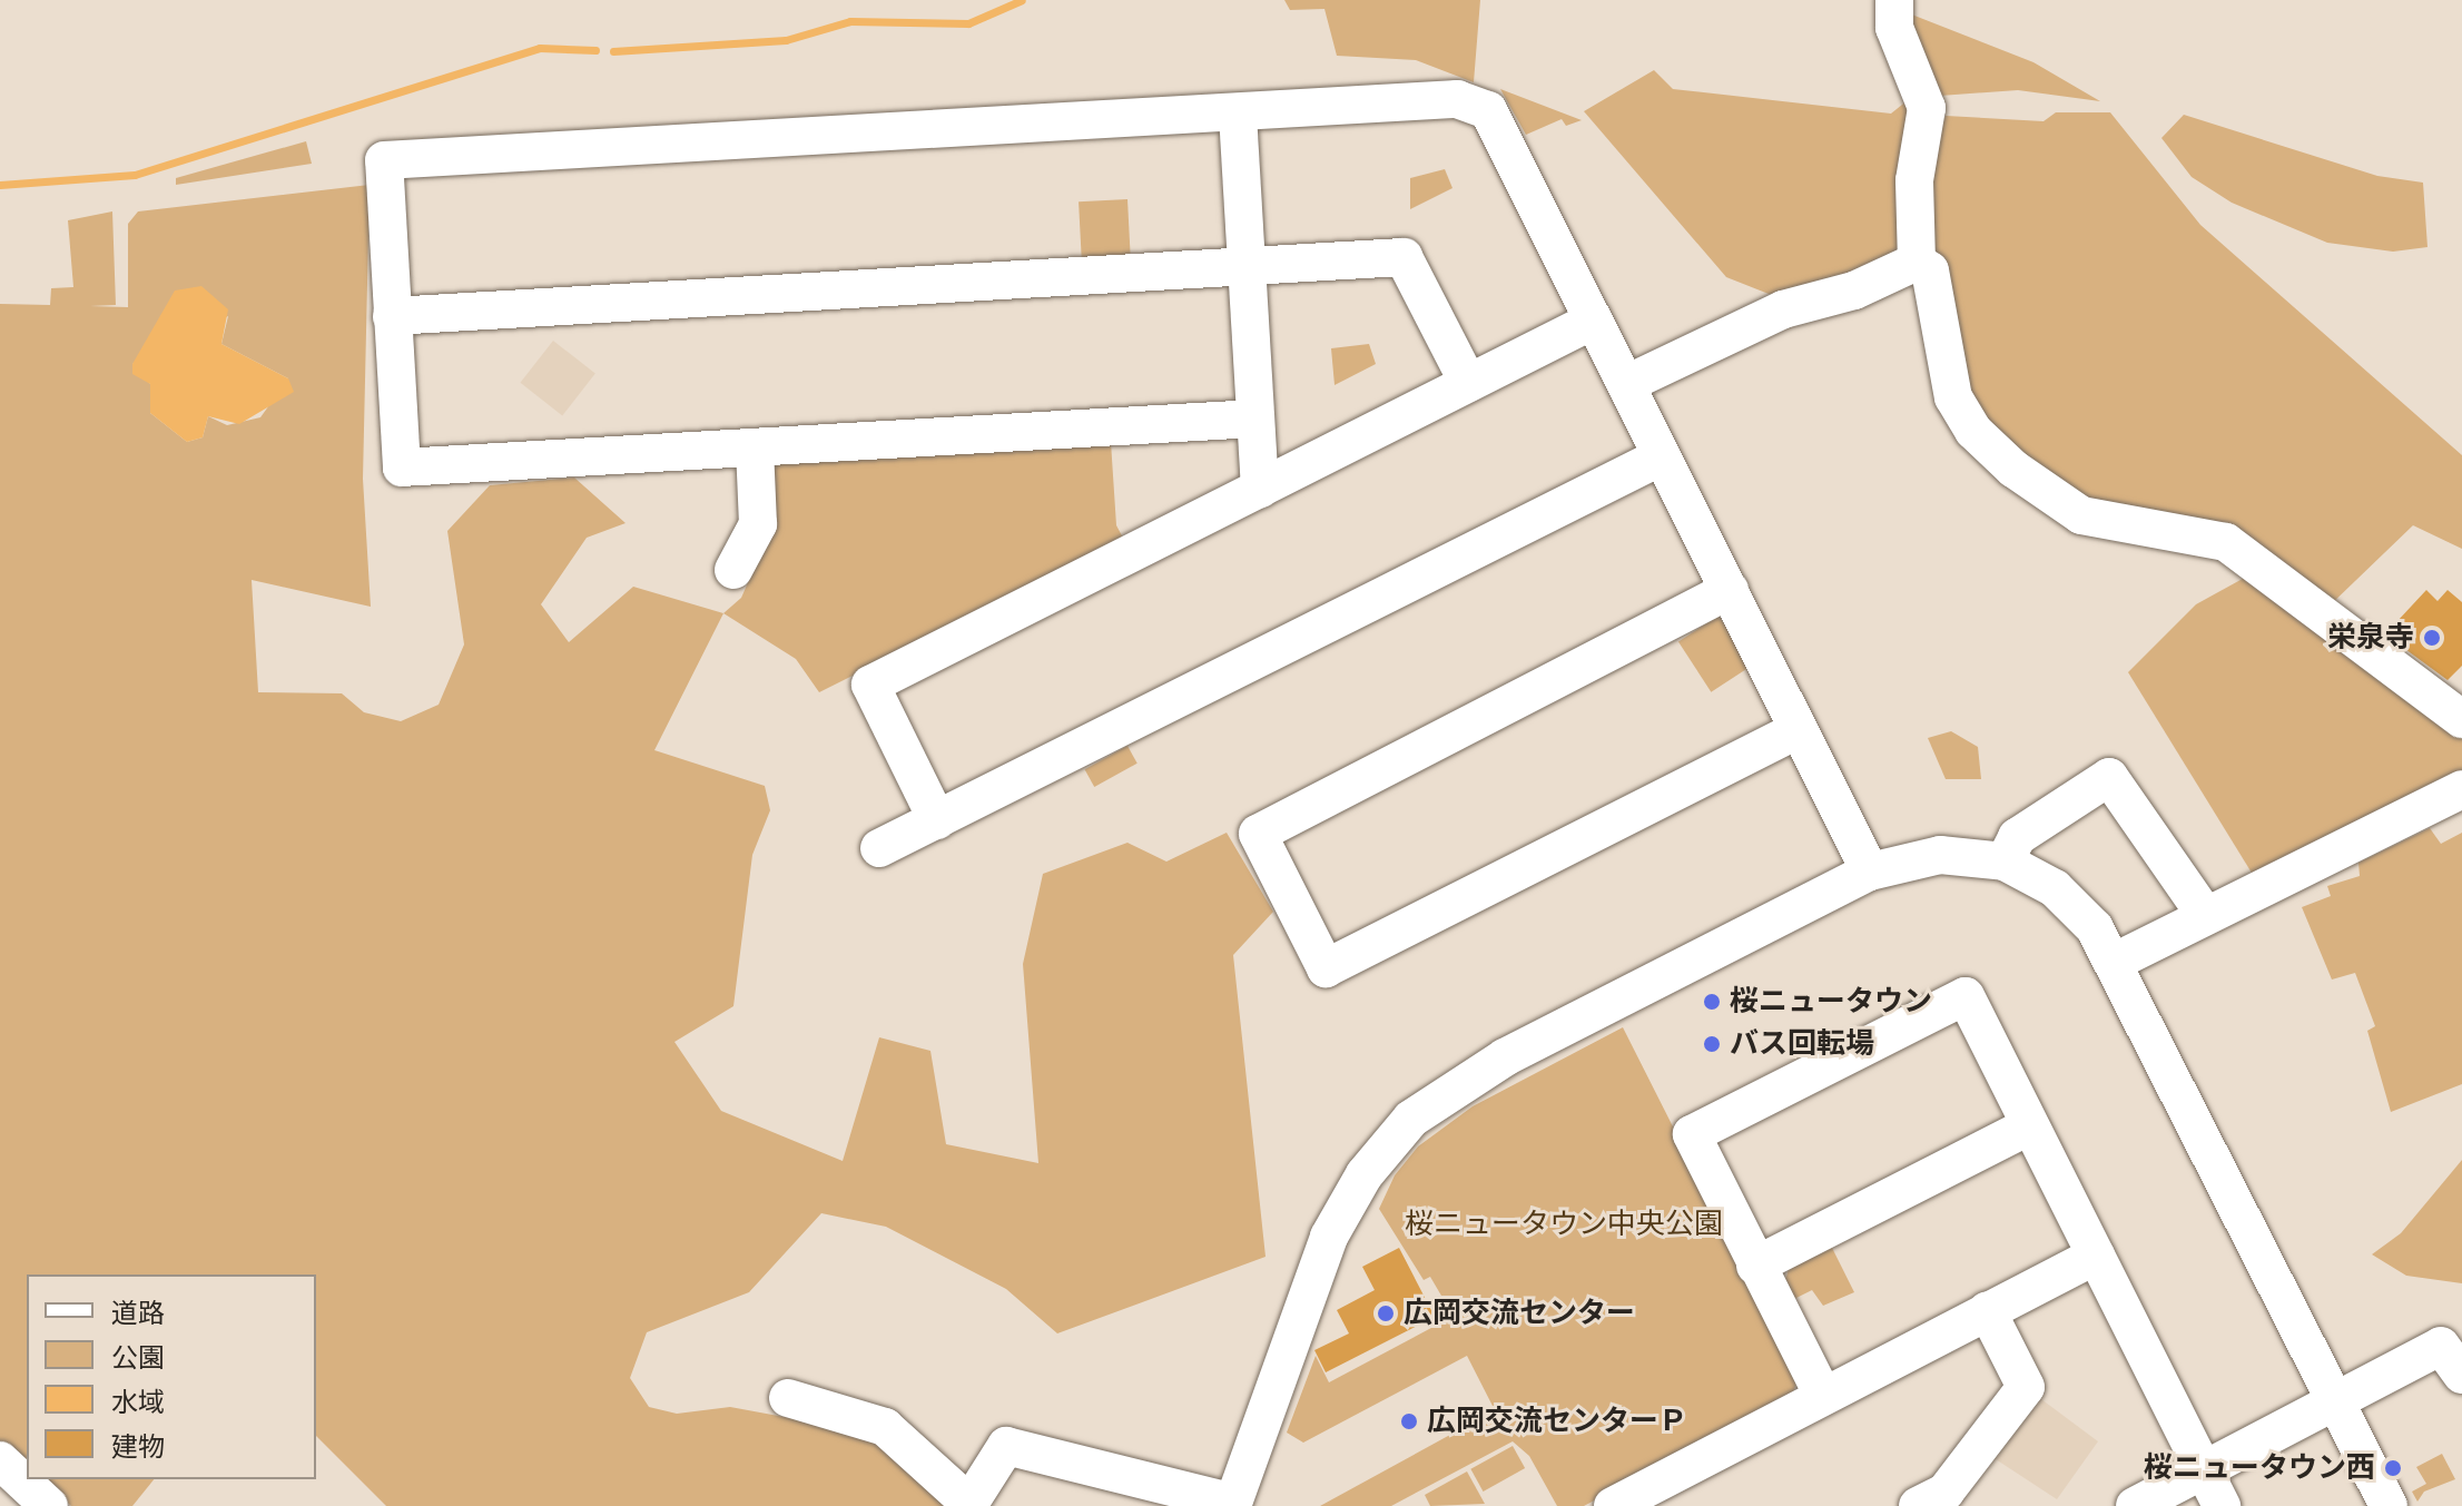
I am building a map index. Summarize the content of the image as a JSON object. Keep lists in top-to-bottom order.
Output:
{
  "parks": ["桜ニュータウン中央公園"],
  "places": [
    "栄泉寺",
    "桜ニュータウン",
    "バス回転場",
    "広岡交流センター",
    "広岡交流センターＰ",
    "桜ニュータウン西"
  ],
  "legend": [
    "道路",
    "公園",
    "水域",
    "建物"
  ]
}
